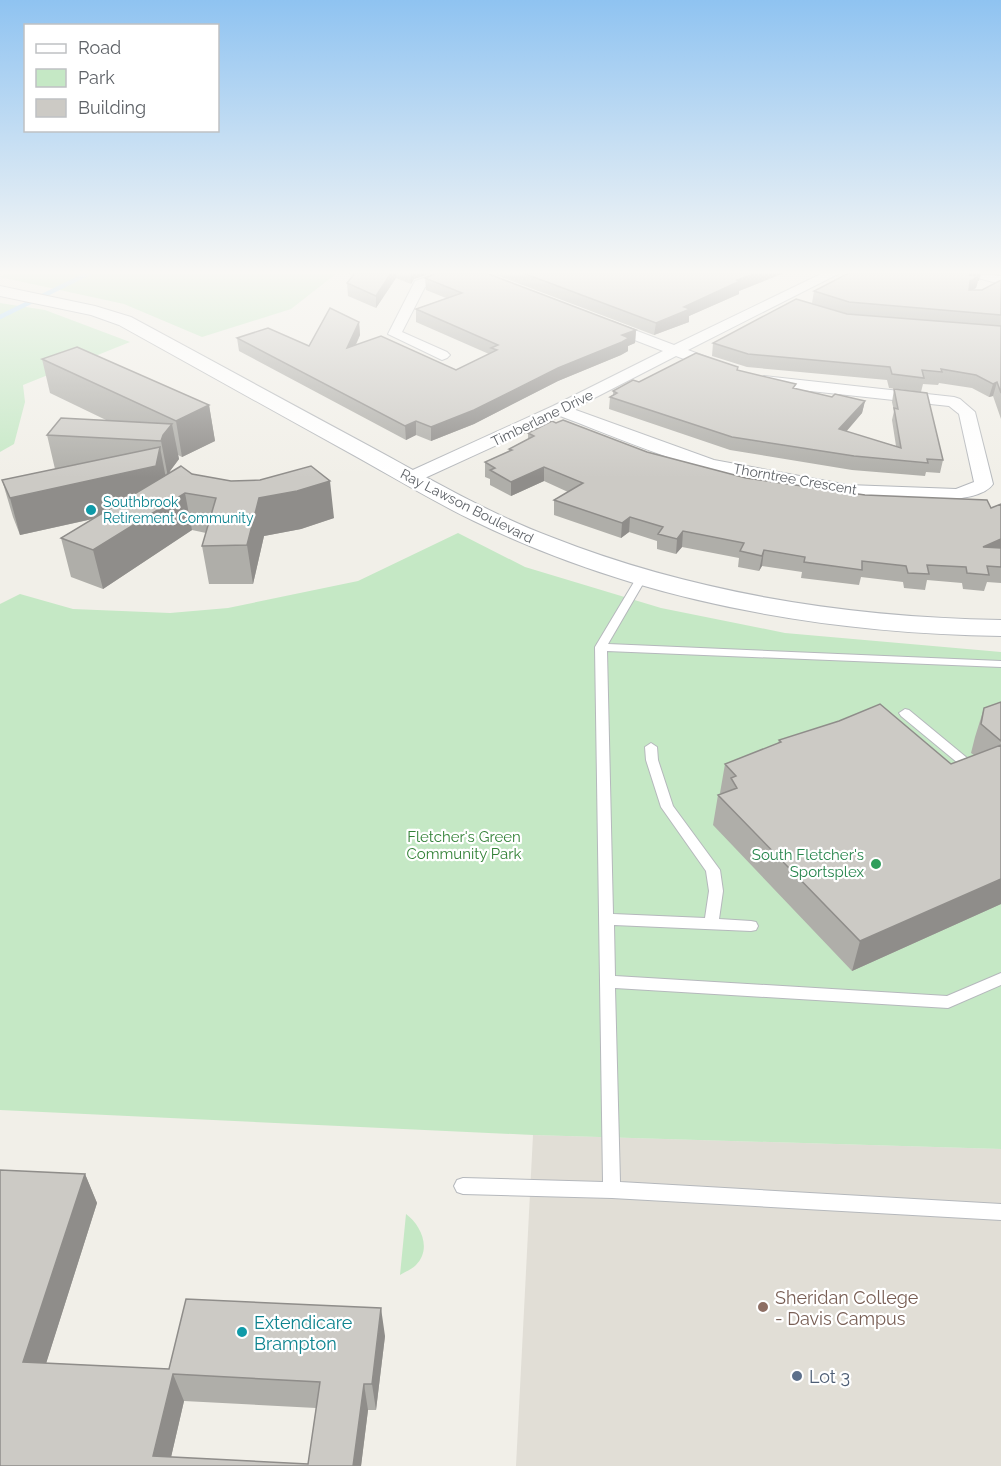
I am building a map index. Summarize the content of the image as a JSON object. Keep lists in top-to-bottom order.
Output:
{
  "streets": {
    "street": ["Timberlane Drive", "Thorntree Crescent", "Ray Lawson Boulevard"]
  },
  "crossings": [
    ["Timberlane Drive", "Thorntree Crescent"],
    ["Timberlane Drive", "Ray Lawson Boulevard"]
  ],
  "parks": ["Fletcher's Green Community Park"],
  "places": [
    "Southbrook Retirement Community",
    "South Fletcher's Sportsplex",
    "Sheridan College - Davis Campus",
    "Extendicare Brampton",
    "Lot 3"
  ],
  "legend": ["Road", "Park", "Building"]
}
